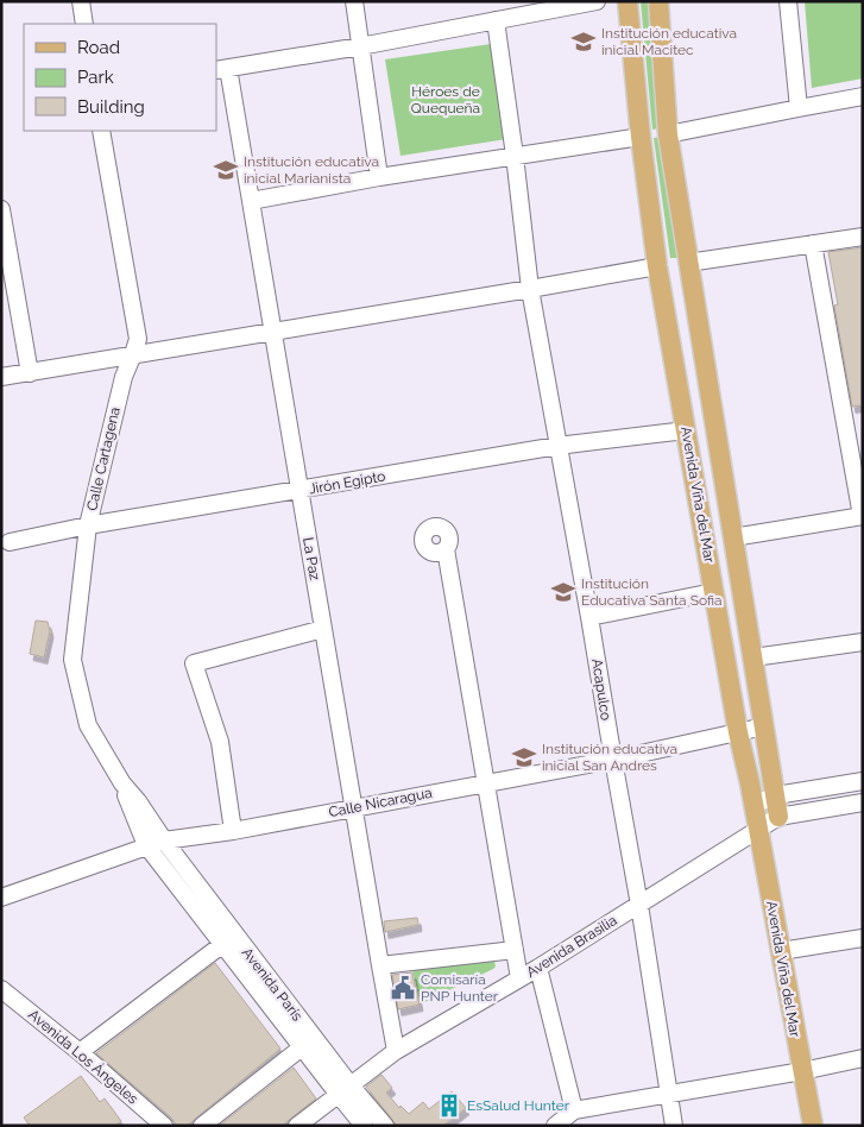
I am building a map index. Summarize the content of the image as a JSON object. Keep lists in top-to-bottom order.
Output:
{
  "streets": {
    "main road": ["Avenida Viña del Mar"],
    "street": [
      "Calle Cartagena",
      "Jirón Egipto",
      "La Paz",
      "Acapulco",
      "Calle Nicaragua",
      "Avenida Brasilia",
      "Avenida París",
      "Avenida Los Ángeles"
    ]
  },
  "crossings": [
    ["Calle Cartagena", "Jirón Egipto"],
    ["Calle Cartagena", "Calle Nicaragua"],
    ["Calle Cartagena", "Avenida París"],
    ["Jirón Egipto", "Avenida Viña del Mar"],
    ["Jirón Egipto", "La Paz"],
    ["Jirón Egipto", "Acapulco"],
    ["Avenida Viña del Mar", "Calle Nicaragua"],
    ["Avenida Viña del Mar", "Avenida Brasilia"],
    ["La Paz", "Calle Nicaragua"],
    ["La Paz", "Avenida Brasilia"],
    ["Acapulco", "Calle Nicaragua"],
    ["Acapulco", "Avenida Brasilia"],
    ["Calle Nicaragua", "Avenida París"],
    ["Avenida Brasilia", "Avenida París"]
  ],
  "parks": ["Héroes de Quequeña"],
  "places": {
    "school or university": [
      "Institución educativa inicial Macitec",
      "Institución educativa inicial Marianista",
      "Institución Educativa Santa Sofia",
      "Institución educativa inicial San Andres"
    ],
    "public building": ["Comisaría PNP Hunter"],
    "building": ["EsSalud Hunter"]
  },
  "legend": ["Road", "Park", "Building"]
}
